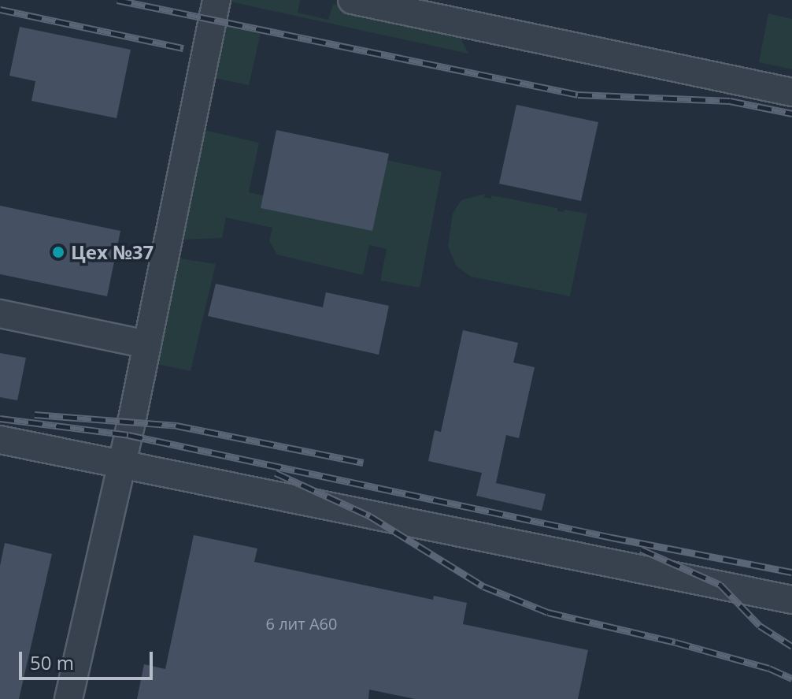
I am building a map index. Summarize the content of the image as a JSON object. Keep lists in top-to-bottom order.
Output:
{
  "places": ["Цех №37"],
  "house_numbers": ["6 лит А60"],
  "scale_bar": "50 m"
}
